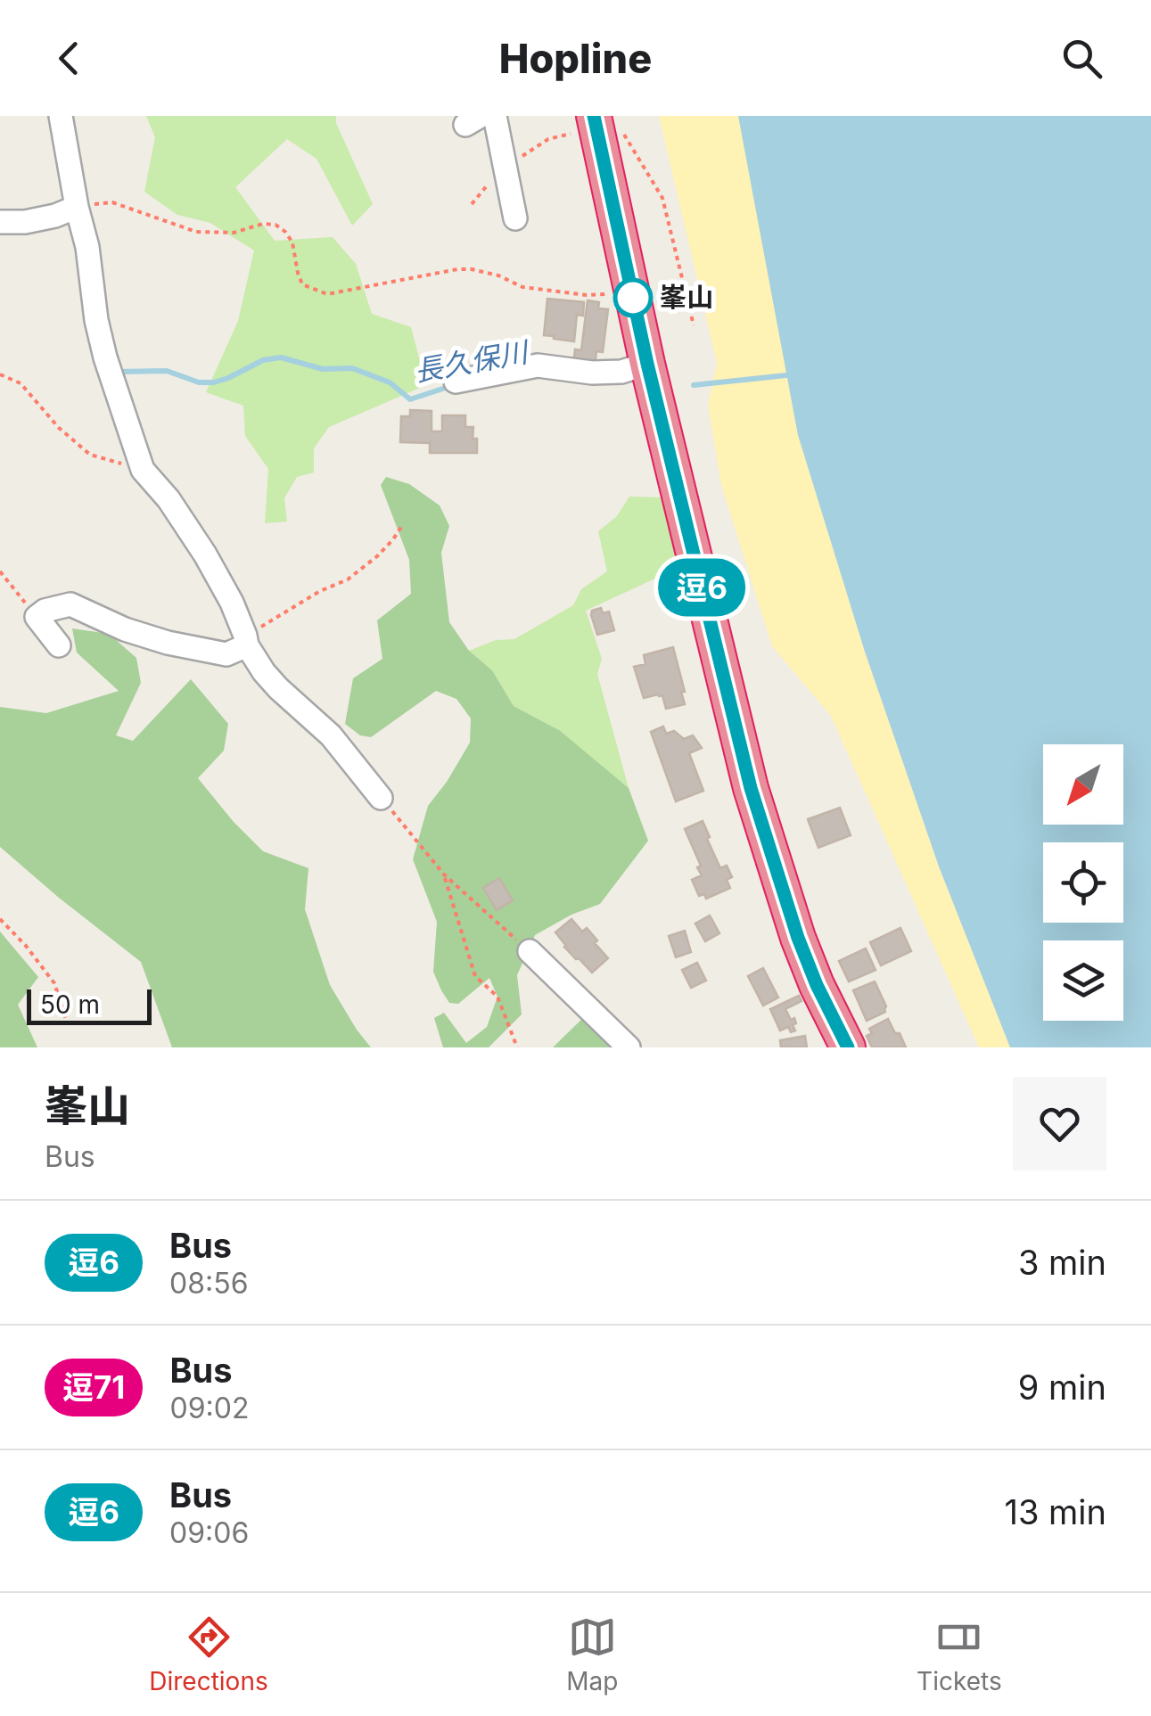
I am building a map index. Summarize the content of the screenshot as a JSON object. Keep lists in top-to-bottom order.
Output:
{
  "water": ["長久保川"],
  "places": ["峯山"],
  "lines": ["bus line 逗6"],
  "scale_bar": "50 m",
  "north": "bottom left",
  "page": {
    "header": "Hopline",
    "on_map": "逗6",
    "scale": "50 m",
    "heading": ["峯山", "Bus"],
    "list": [
      {
        "mark": "逗6",
        "name": "Bus",
        "note": "08:56",
        "value": "3 min"
      },
      {
        "mark": "逗71",
        "name": "Bus",
        "note": "09:02",
        "value": "9 min"
      },
      {
        "mark": "逗6",
        "name": "Bus",
        "note": "09:06",
        "value": "13 min"
      }
    ],
    "tabs": ["Directions", "Map", "Tickets"]
  }
}
